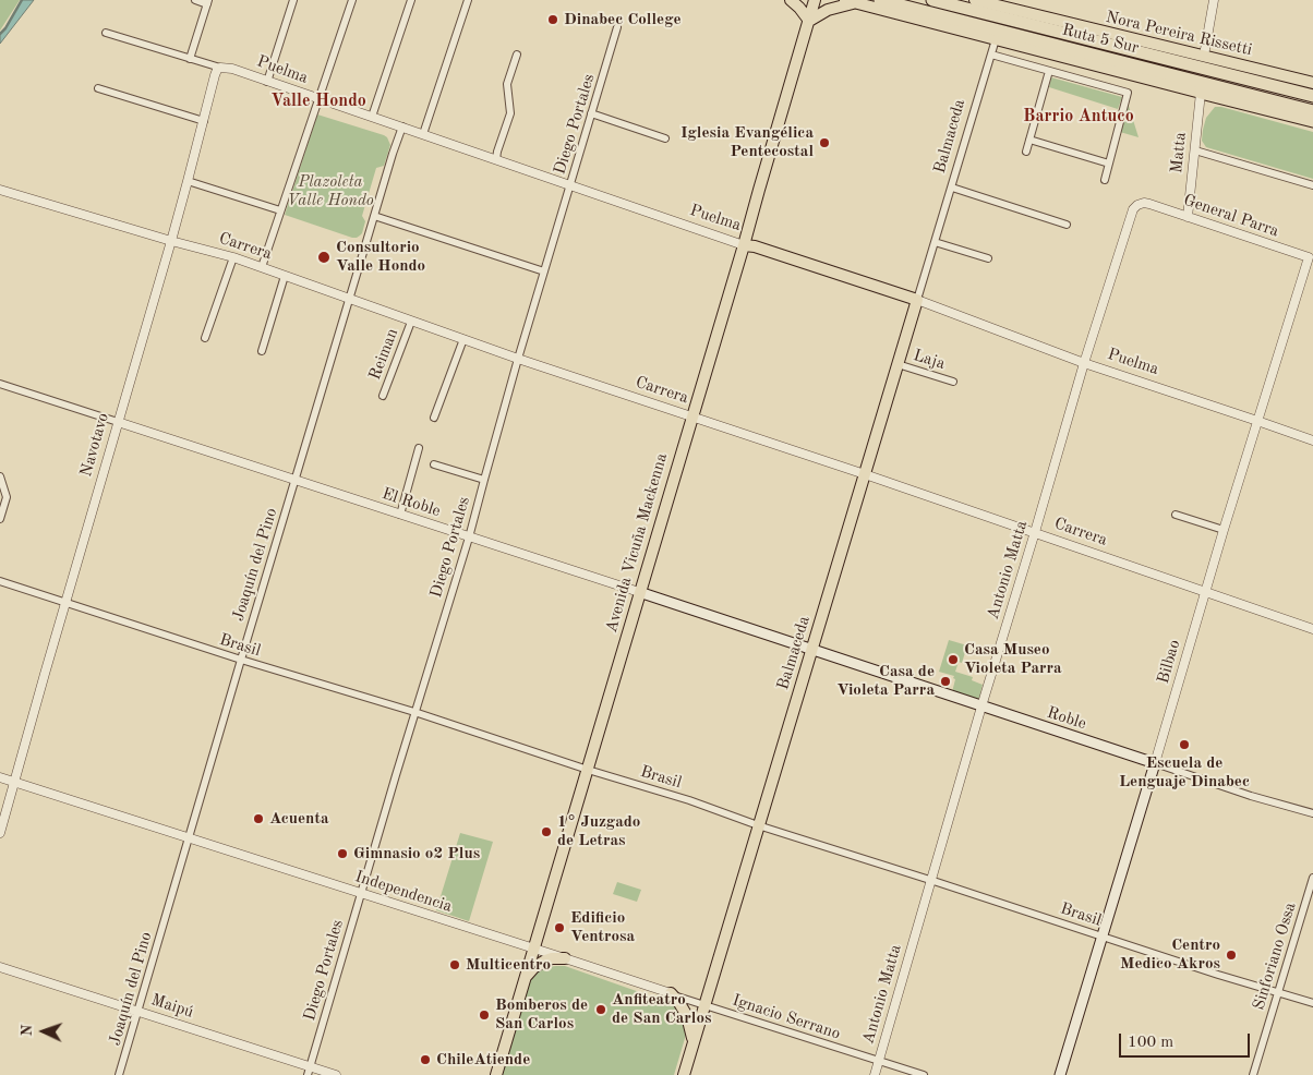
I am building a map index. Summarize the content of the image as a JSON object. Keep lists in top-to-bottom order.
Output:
{
  "streets": {
    "highway": ["Ruta 5 Sur"],
    "main road": [
      "Nora Pereira Rissetti",
      "Puelma",
      "Balmaceda",
      "El Roble",
      "Avenida Vicuña Mackenna",
      "Bilbao",
      "Roble"
    ],
    "street": [
      "Diego Portales",
      "Matta",
      "General Parra",
      "Carrera",
      "Reiman",
      "Laja",
      "Navotavo",
      "Joaquín del Pino",
      "Antonio Matta",
      "Brasil",
      "Independencia",
      "Sinforiano Ossa",
      "Maipú",
      "Ignacio Serrano"
    ]
  },
  "crossings": [
    ["Puelma", "Diego Portales"],
    ["Puelma", "Balmaceda"],
    ["Puelma", "Navotavo"],
    ["Puelma", "Avenida Vicuña Mackenna"],
    ["Puelma", "Joaquín del Pino"],
    ["Puelma", "Antonio Matta"],
    ["Puelma", "Bilbao"],
    ["Diego Portales", "Carrera"],
    ["Diego Portales", "El Roble"],
    ["Diego Portales", "Brasil"],
    ["Diego Portales", "Independencia"],
    ["Diego Portales", "Maipú"],
    ["Balmaceda", "Carrera"],
    ["Balmaceda", "Laja"],
    ["Balmaceda", "El Roble"],
    ["Balmaceda", "Brasil"],
    ["Balmaceda", "Roble"],
    ["Balmaceda", "Independencia"],
    ["Balmaceda", "Ignacio Serrano"],
    ["Matta", "General Parra"],
    ["General Parra", "Antonio Matta"],
    ["General Parra", "Bilbao"],
    ["Carrera", "Reiman"],
    ["Carrera", "Navotavo"],
    ["Carrera", "Avenida Vicuña Mackenna"],
    ["Carrera", "Joaquín del Pino"],
    ["Carrera", "Antonio Matta"],
    ["Carrera", "Bilbao"],
    ["Navotavo", "El Roble"],
    ["Navotavo", "Brasil"],
    ["Navotavo", "Independencia"],
    ["El Roble", "Avenida Vicuña Mackenna"],
    ["El Roble", "Joaquín del Pino"],
    ["El Roble", "Roble"],
    ["Avenida Vicuña Mackenna", "Brasil"],
    ["Avenida Vicuña Mackenna", "Independencia"],
    ["Joaquín del Pino", "Brasil"],
    ["Joaquín del Pino", "Independencia"],
    ["Joaquín del Pino", "Maipú"],
    ["Antonio Matta", "Brasil"],
    ["Antonio Matta", "Roble"],
    ["Antonio Matta", "Ignacio Serrano"],
    ["Brasil", "Bilbao"],
    ["Brasil", "Sinforiano Ossa"],
    ["Bilbao", "Roble"],
    ["Independencia", "Ignacio Serrano"]
  ],
  "districts": ["Valle Hondo", "Barrio Antuco"],
  "parks": ["Plazoleta Valle Hondo"],
  "places": [
    "Dinabec College",
    "Iglesia Evangélica Pentecostal",
    "Consultorio Valle Hondo",
    "Casa Museo Violeta Parra",
    "Casa de Violeta Parra",
    "Escuela de Lenguaje Dinabec",
    "Acuenta",
    "1° Juzgado de Letras",
    "Gimnasio o2 Plus",
    "Edificio Ventrosa",
    "Centro Medico Akros",
    "Multicentro",
    "Anfiteatro de San Carlos",
    "Bomberos de San Carlos",
    "ChileAtiende"
  ],
  "scale_bar": "100 m",
  "north": "left"
}
